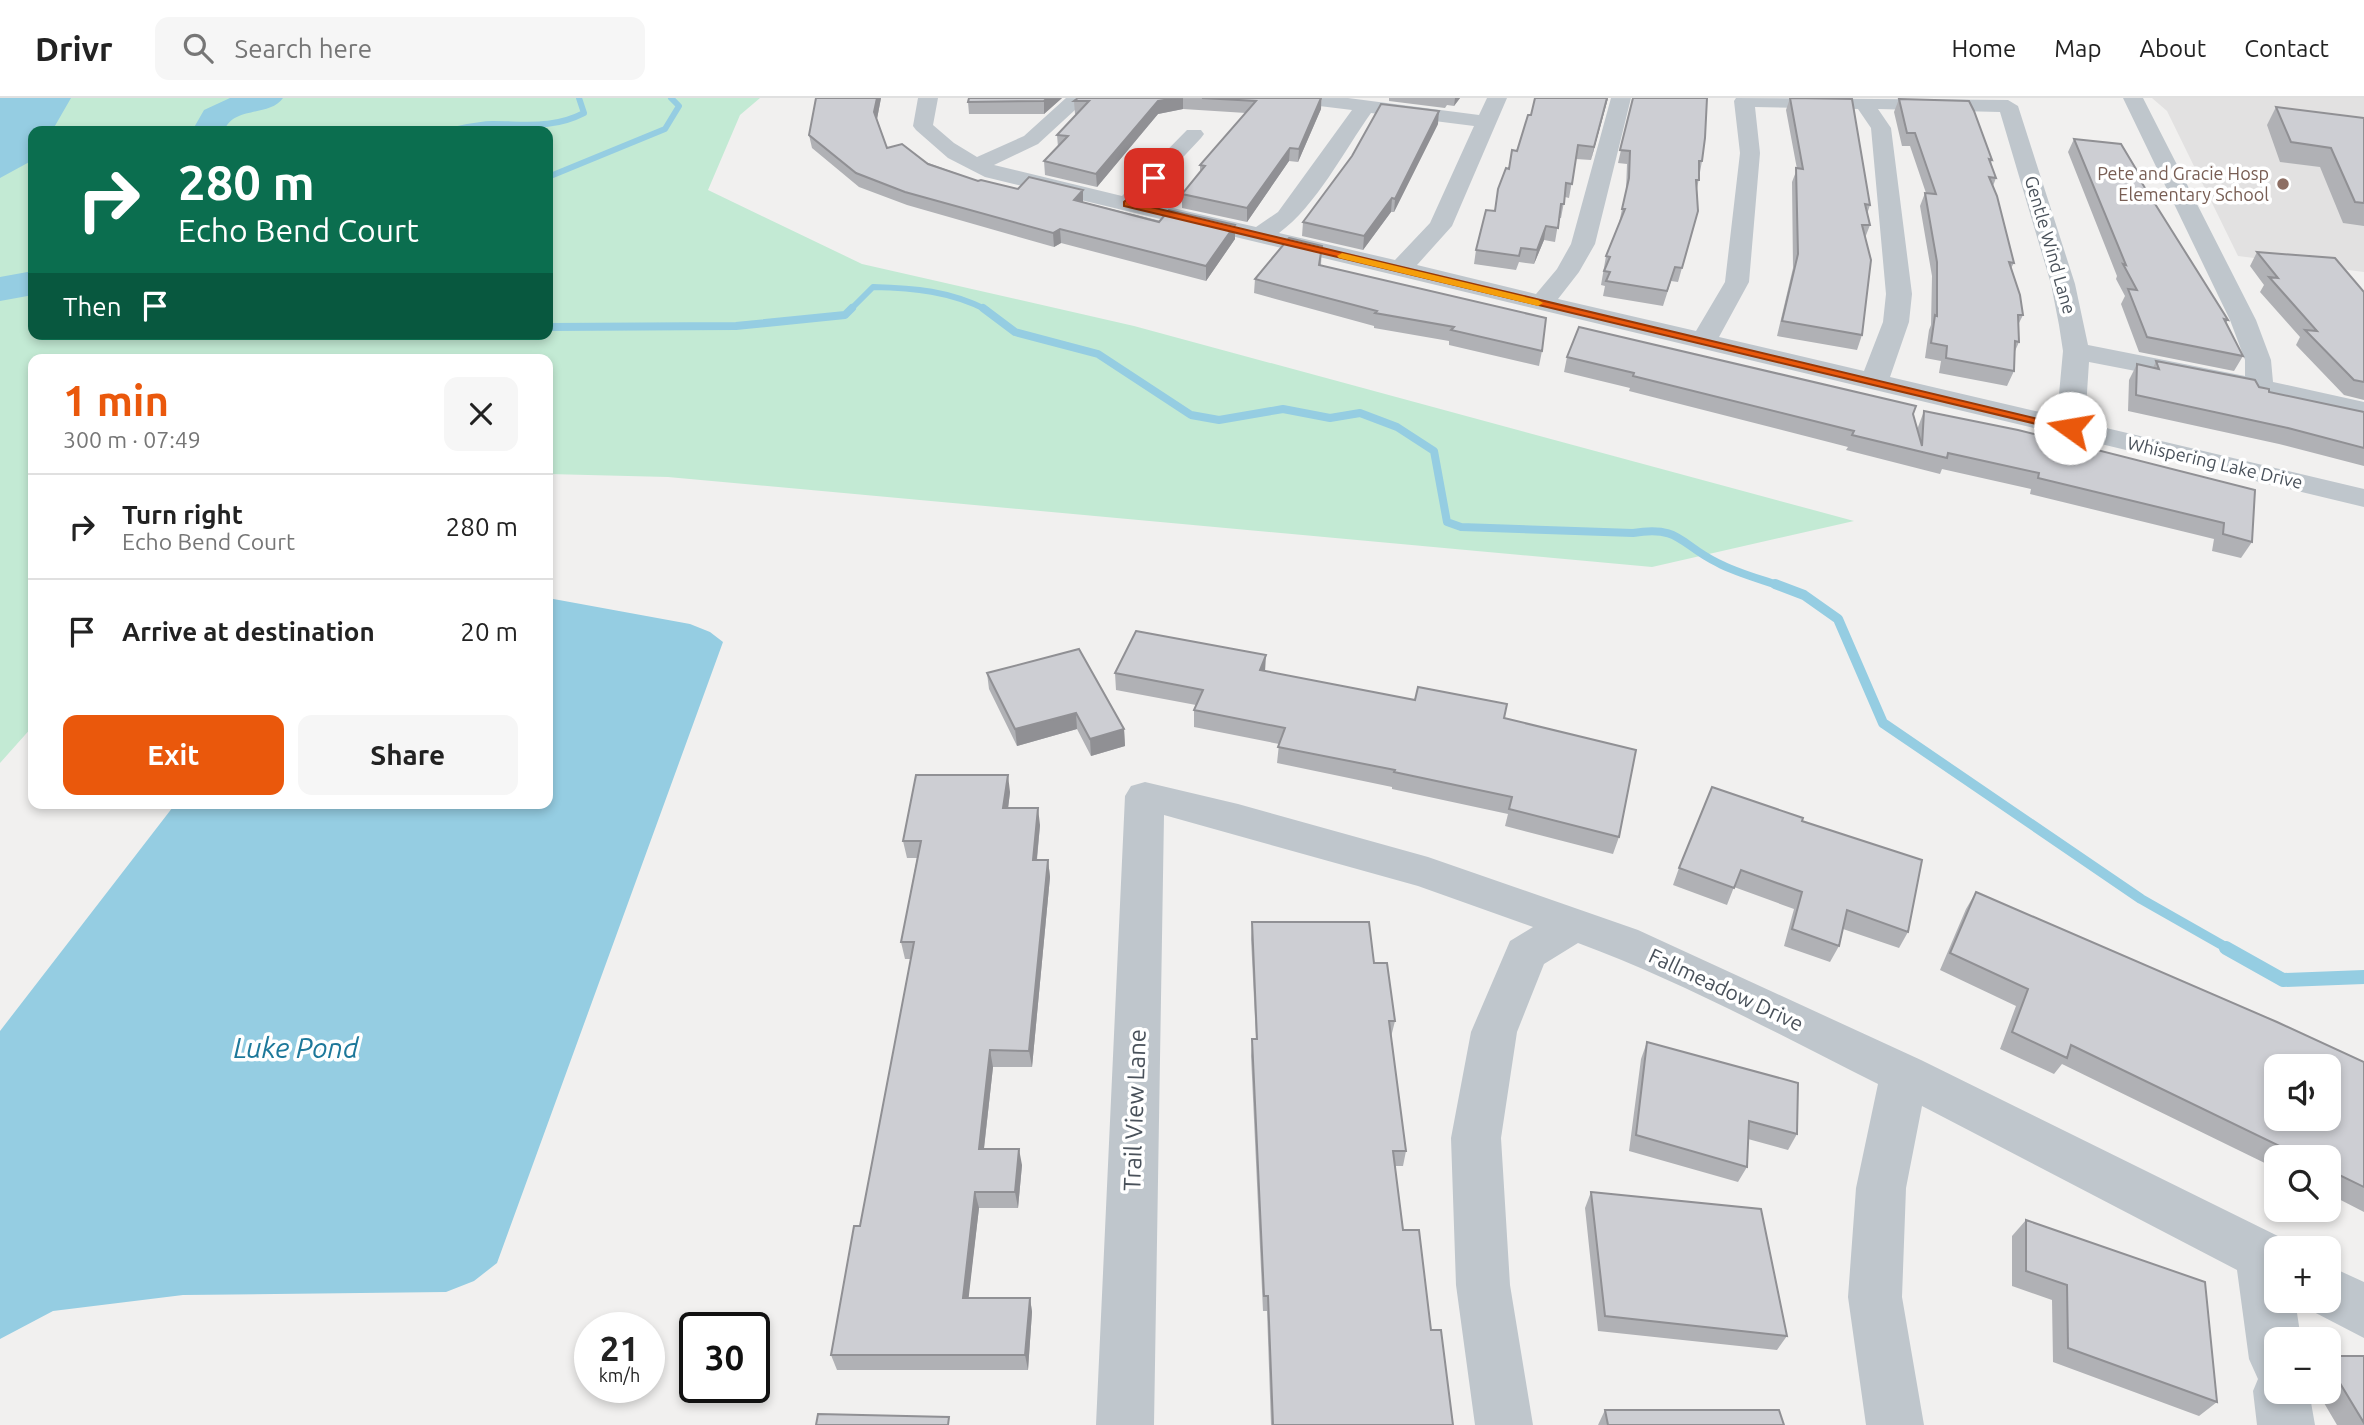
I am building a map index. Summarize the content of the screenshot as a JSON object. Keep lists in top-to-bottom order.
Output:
{
  "streets": {
    "street": [
      "Gentle Wind Lane",
      "Whispering Lake Drive",
      "Fallmeadow Drive",
      "Trail View Lane"
    ]
  },
  "crossings": [
    ["Gentle Wind Lane", "Whispering Lake Drive"],
    ["Fallmeadow Drive", "Trail View Lane"]
  ],
  "water": ["Luke Pond"],
  "places": ["Pete and Gracie Hosp Elementary School"],
  "page": {
    "header": "Drivr",
    "search": "Search here",
    "nav": [
      "Home",
      "Map",
      "About",
      "Contact"
    ],
    "turn": ["280 m", "Echo Bend Court"],
    "then": "Then",
    "heading": ["1 min", "300 m · 07:49"],
    "list": [
      {
        "name": "Turn right",
        "note": "Echo Bend Court",
        "value": "280 m"
      },
      {
        "name": "Arrive at destination",
        "value": "20 m"
      }
    ],
    "buttons": ["Exit", "Share"],
    "map_buttons": ["+", "−"],
    "speed": "21 km/h",
    "limit": "30"
  }
}
